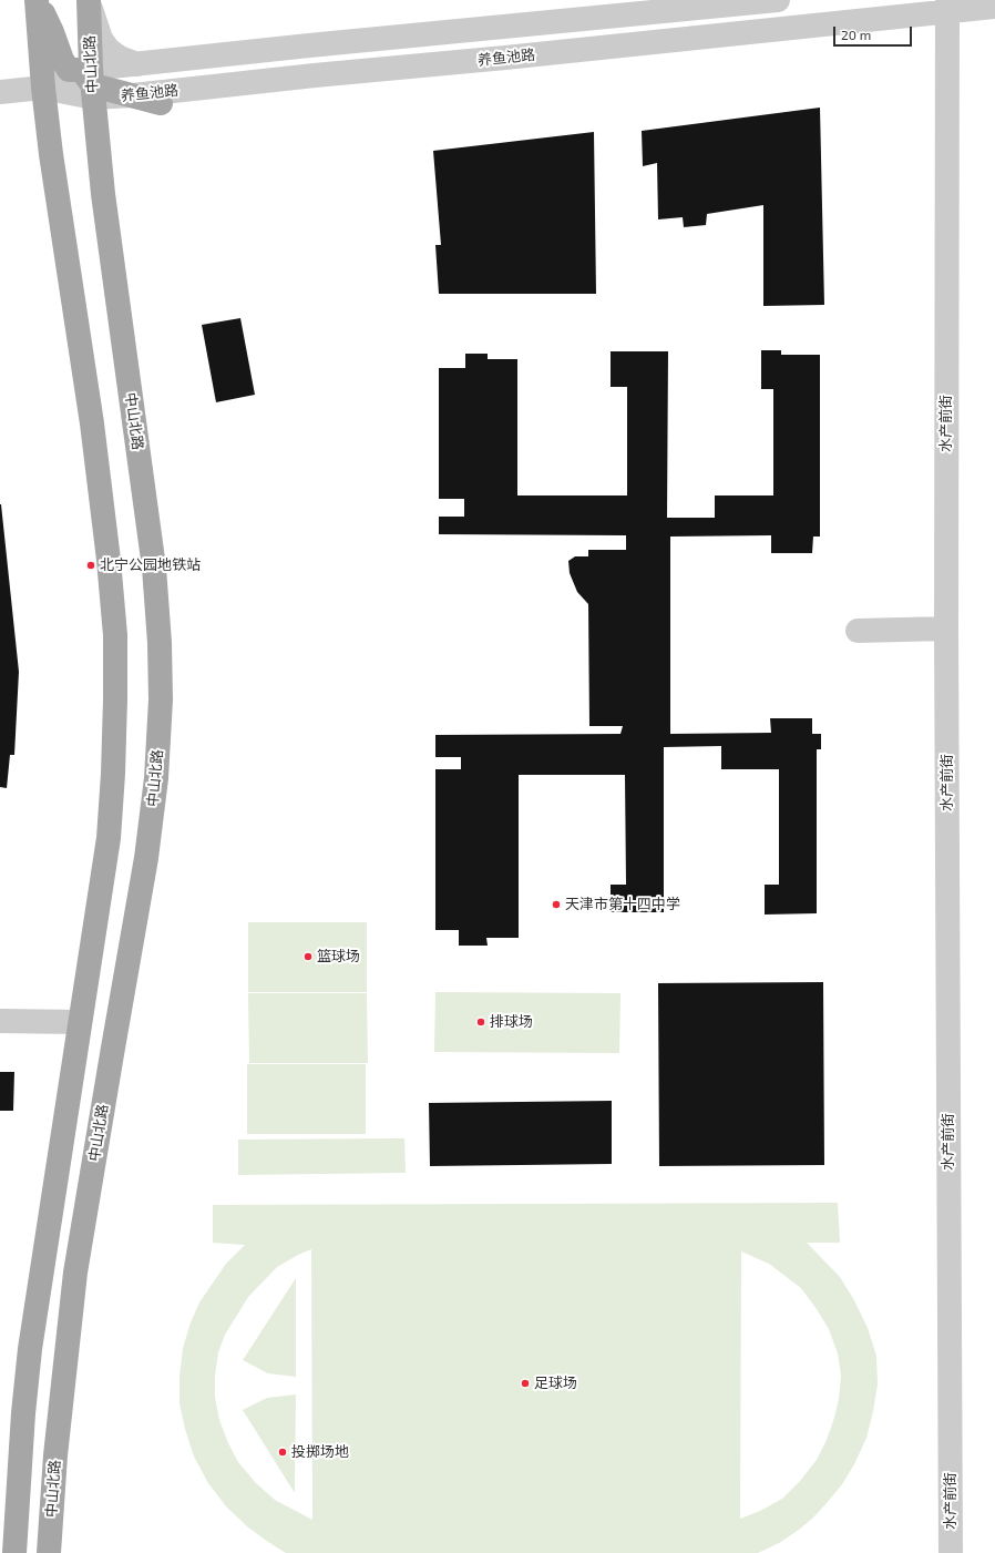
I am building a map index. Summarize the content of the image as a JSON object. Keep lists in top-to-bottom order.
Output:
{
  "streets": {
    "main road": ["中山北路"],
    "street": ["养鱼池路", "水产前街"]
  },
  "crossings": [
    ["养鱼池路", "中山北路"],
    ["养鱼池路", "水产前街"]
  ],
  "places": [
    "北宁公园地铁站",
    "天津市第十四中学",
    "篮球场",
    "排球场",
    "足球场",
    "投掷场地"
  ],
  "scale_bar": "20 m"
}
